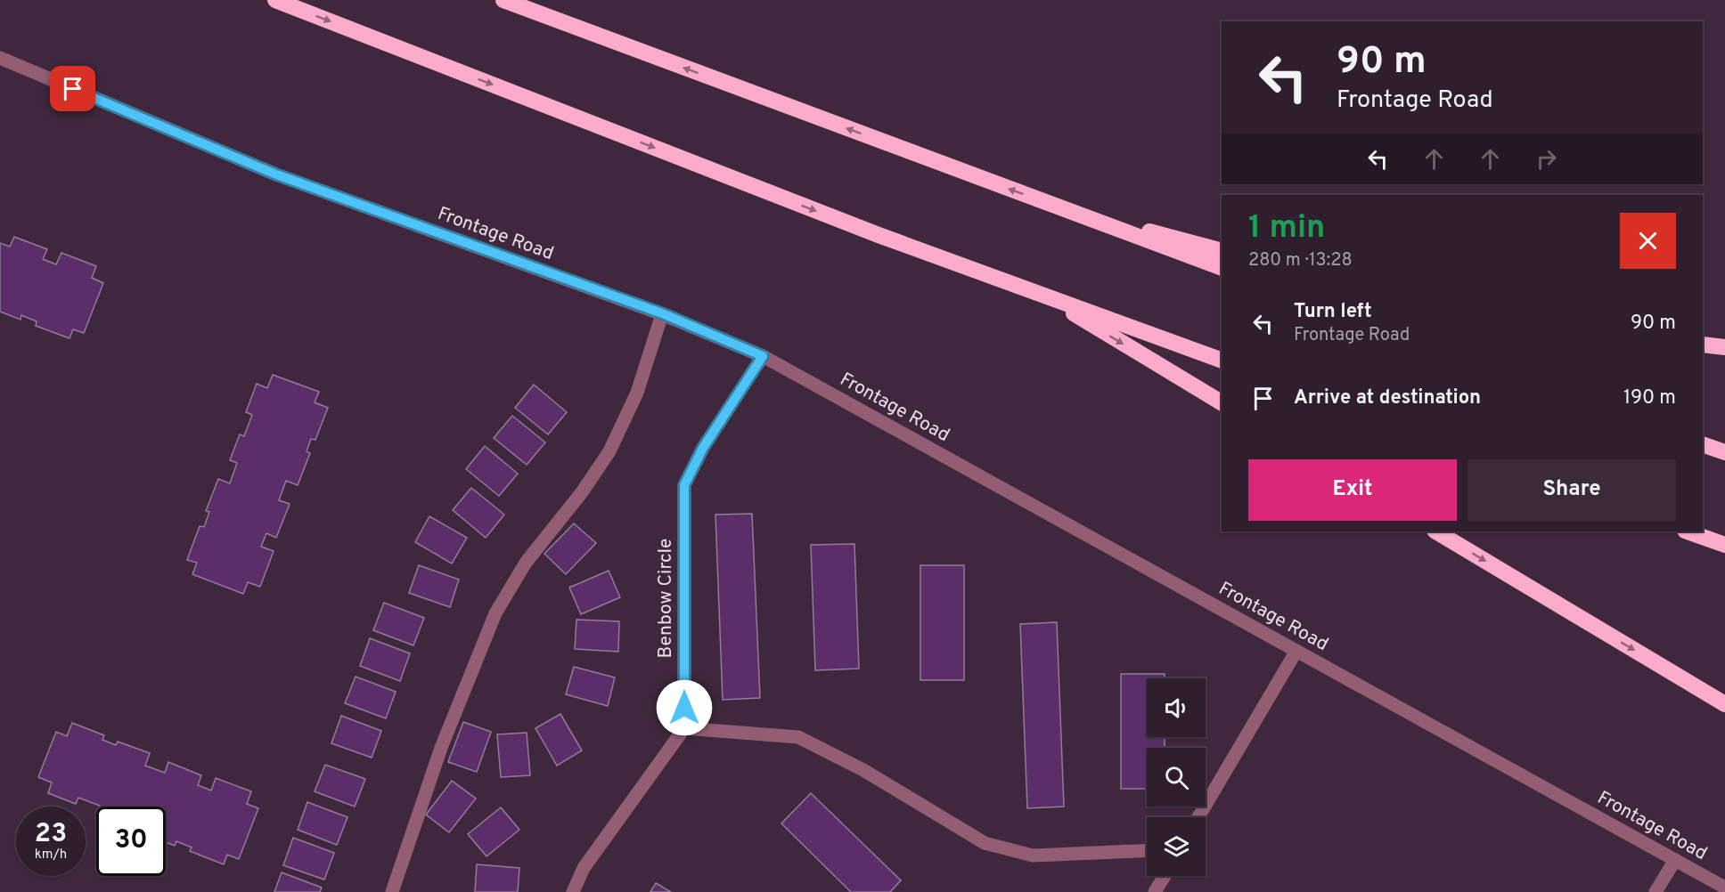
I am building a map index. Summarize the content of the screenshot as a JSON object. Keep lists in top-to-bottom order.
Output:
{
  "streets": {
    "street": ["Frontage Road", "Benbow Circle"]
  },
  "crossings": [
    ["Frontage Road", "Benbow Circle"]
  ],
  "page": {
    "turn": ["90 m", "Frontage Road"],
    "heading": ["1 min", "280 m · 13:28"],
    "list": [
      {
        "name": "Turn left",
        "note": "Frontage Road",
        "value": "90 m"
      },
      {
        "name": "Arrive at destination",
        "value": "190 m"
      }
    ],
    "buttons": ["Exit", "Share"],
    "speed": "23 km/h",
    "limit": "30"
  }
}
